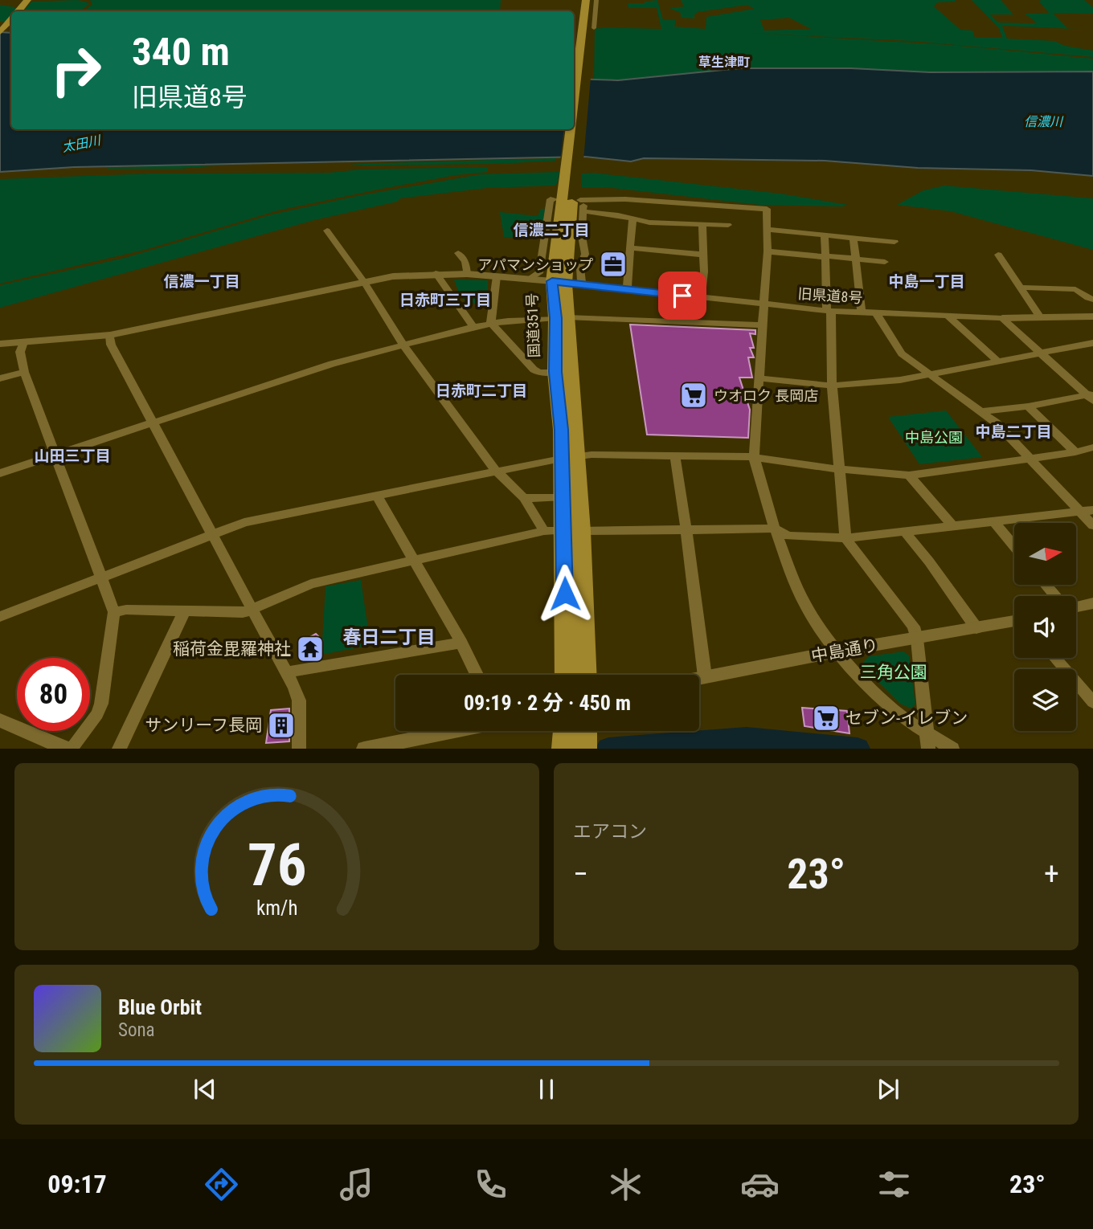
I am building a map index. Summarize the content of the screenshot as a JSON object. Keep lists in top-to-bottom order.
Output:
{
  "streets": {
    "highway": ["国道351号"],
    "street": ["旧県道8号", "中島通り"]
  },
  "crossings": [
    ["旧県道8号", "国道351号"]
  ],
  "districts": [
    "草生津町",
    "信濃二丁目",
    "信濃一丁目",
    "中島一丁目",
    "日赤町三丁目",
    "日赤町二丁目",
    "中島二丁目",
    "山田三丁目",
    "春日二丁目"
  ],
  "water": ["信濃川", "太田川"],
  "parks": ["中島公園", "三角公園"],
  "places": {
    "office": ["アパマンショップ"],
    "supermarket": ["ウオロク 長岡店", "セブン-イレブン"],
    "temple": ["稲荷金毘羅神社"],
    "building": ["サンリーフ長岡"]
  },
  "north": "right",
  "page": {
    "turn": ["340 m", "旧県道8号"],
    "limit": "80",
    "trip": "09:19 · 2 分 · 450 m",
    "tile": "エアコン",
    "heat": ["−", "23°", "+"],
    "song": ["Blue Orbit", "Sona"],
    "tabs": ["09:17", "23°"],
    "gauge": ["76", "km/h"]
  }
}
